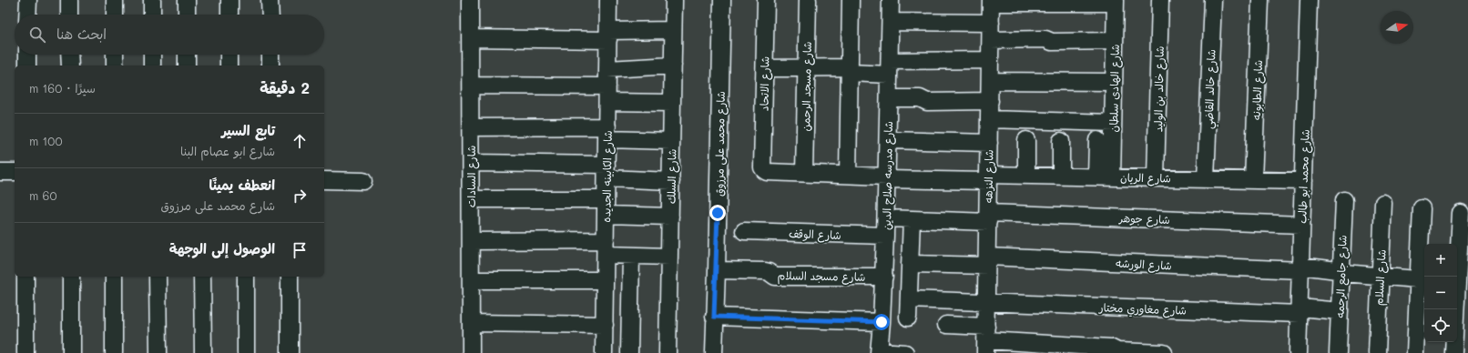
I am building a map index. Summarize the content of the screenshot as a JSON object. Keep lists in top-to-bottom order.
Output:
{
  "streets": {
    "street": [
      "شارع الاتحاد",
      "شارع مسجد الرحمن",
      "شارع الهادى سلطان",
      "شارع خالد بن الوليد",
      "شارع خالد القاضي",
      "شارع الطابونه",
      "شارع محمد على مرزوق",
      "شارع مدرسه صلاح الدين",
      "شارع السادات",
      "شارع الكابينه الجديده",
      "شارع السلك",
      "شارع النزهه",
      "شارع محمد ابو طالب",
      "شارع الريان",
      "شارع جوهر",
      "شارع الوقف",
      "شارع الورشه",
      "شارع مسجد السلام",
      "شارع جامع الرحمه",
      "شارع السلام",
      "شارع مغاوري مختار"
    ]
  },
  "crossings": [
    ["شارع الاتحاد", "شارع مسجد الرحمن"],
    ["شارع الهادى سلطان", "شارع الريان"],
    ["شارع خالد بن الوليد", "شارع الريان"],
    ["شارع خالد القاضي", "شارع الريان"],
    ["شارع الطابونه", "شارع الريان"],
    ["شارع محمد على مرزوق", "شارع مسجد السلام"],
    ["شارع مدرسه صلاح الدين", "شارع جوهر"],
    ["شارع مدرسه صلاح الدين", "شارع الوقف"],
    ["شارع مدرسه صلاح الدين", "شارع مسجد السلام"],
    ["شارع النزهه", "شارع الريان"],
    ["شارع النزهه", "شارع جوهر"],
    ["شارع النزهه", "شارع الورشه"],
    ["شارع النزهه", "شارع مغاوري مختار"],
    ["شارع محمد ابو طالب", "شارع الريان"],
    ["شارع محمد ابو طالب", "شارع جوهر"],
    ["شارع محمد ابو طالب", "شارع الورشه"],
    ["شارع محمد ابو طالب", "شارع مغاوري مختار"],
    ["شارع الورشه", "شارع جامع الرحمه"],
    ["شارع الورشه", "شارع السلام"],
    ["شارع جامع الرحمه", "شارع مغاوري مختار"]
  ],
  "north": "right",
  "page": {
    "search": "ابحث هنا",
    "heading": ["2 دقيقة", "سيرًا · 160 m"],
    "list": [
      ["تابع السير", "شارع ابو عصام البنا", "100 m"],
      ["انعطف يمينًا", "شارع محمد على مرزوق", "60 m"],
      "الوصول إلى الوجهة"
    ],
    "map_buttons": ["+", "−"]
  }
}
